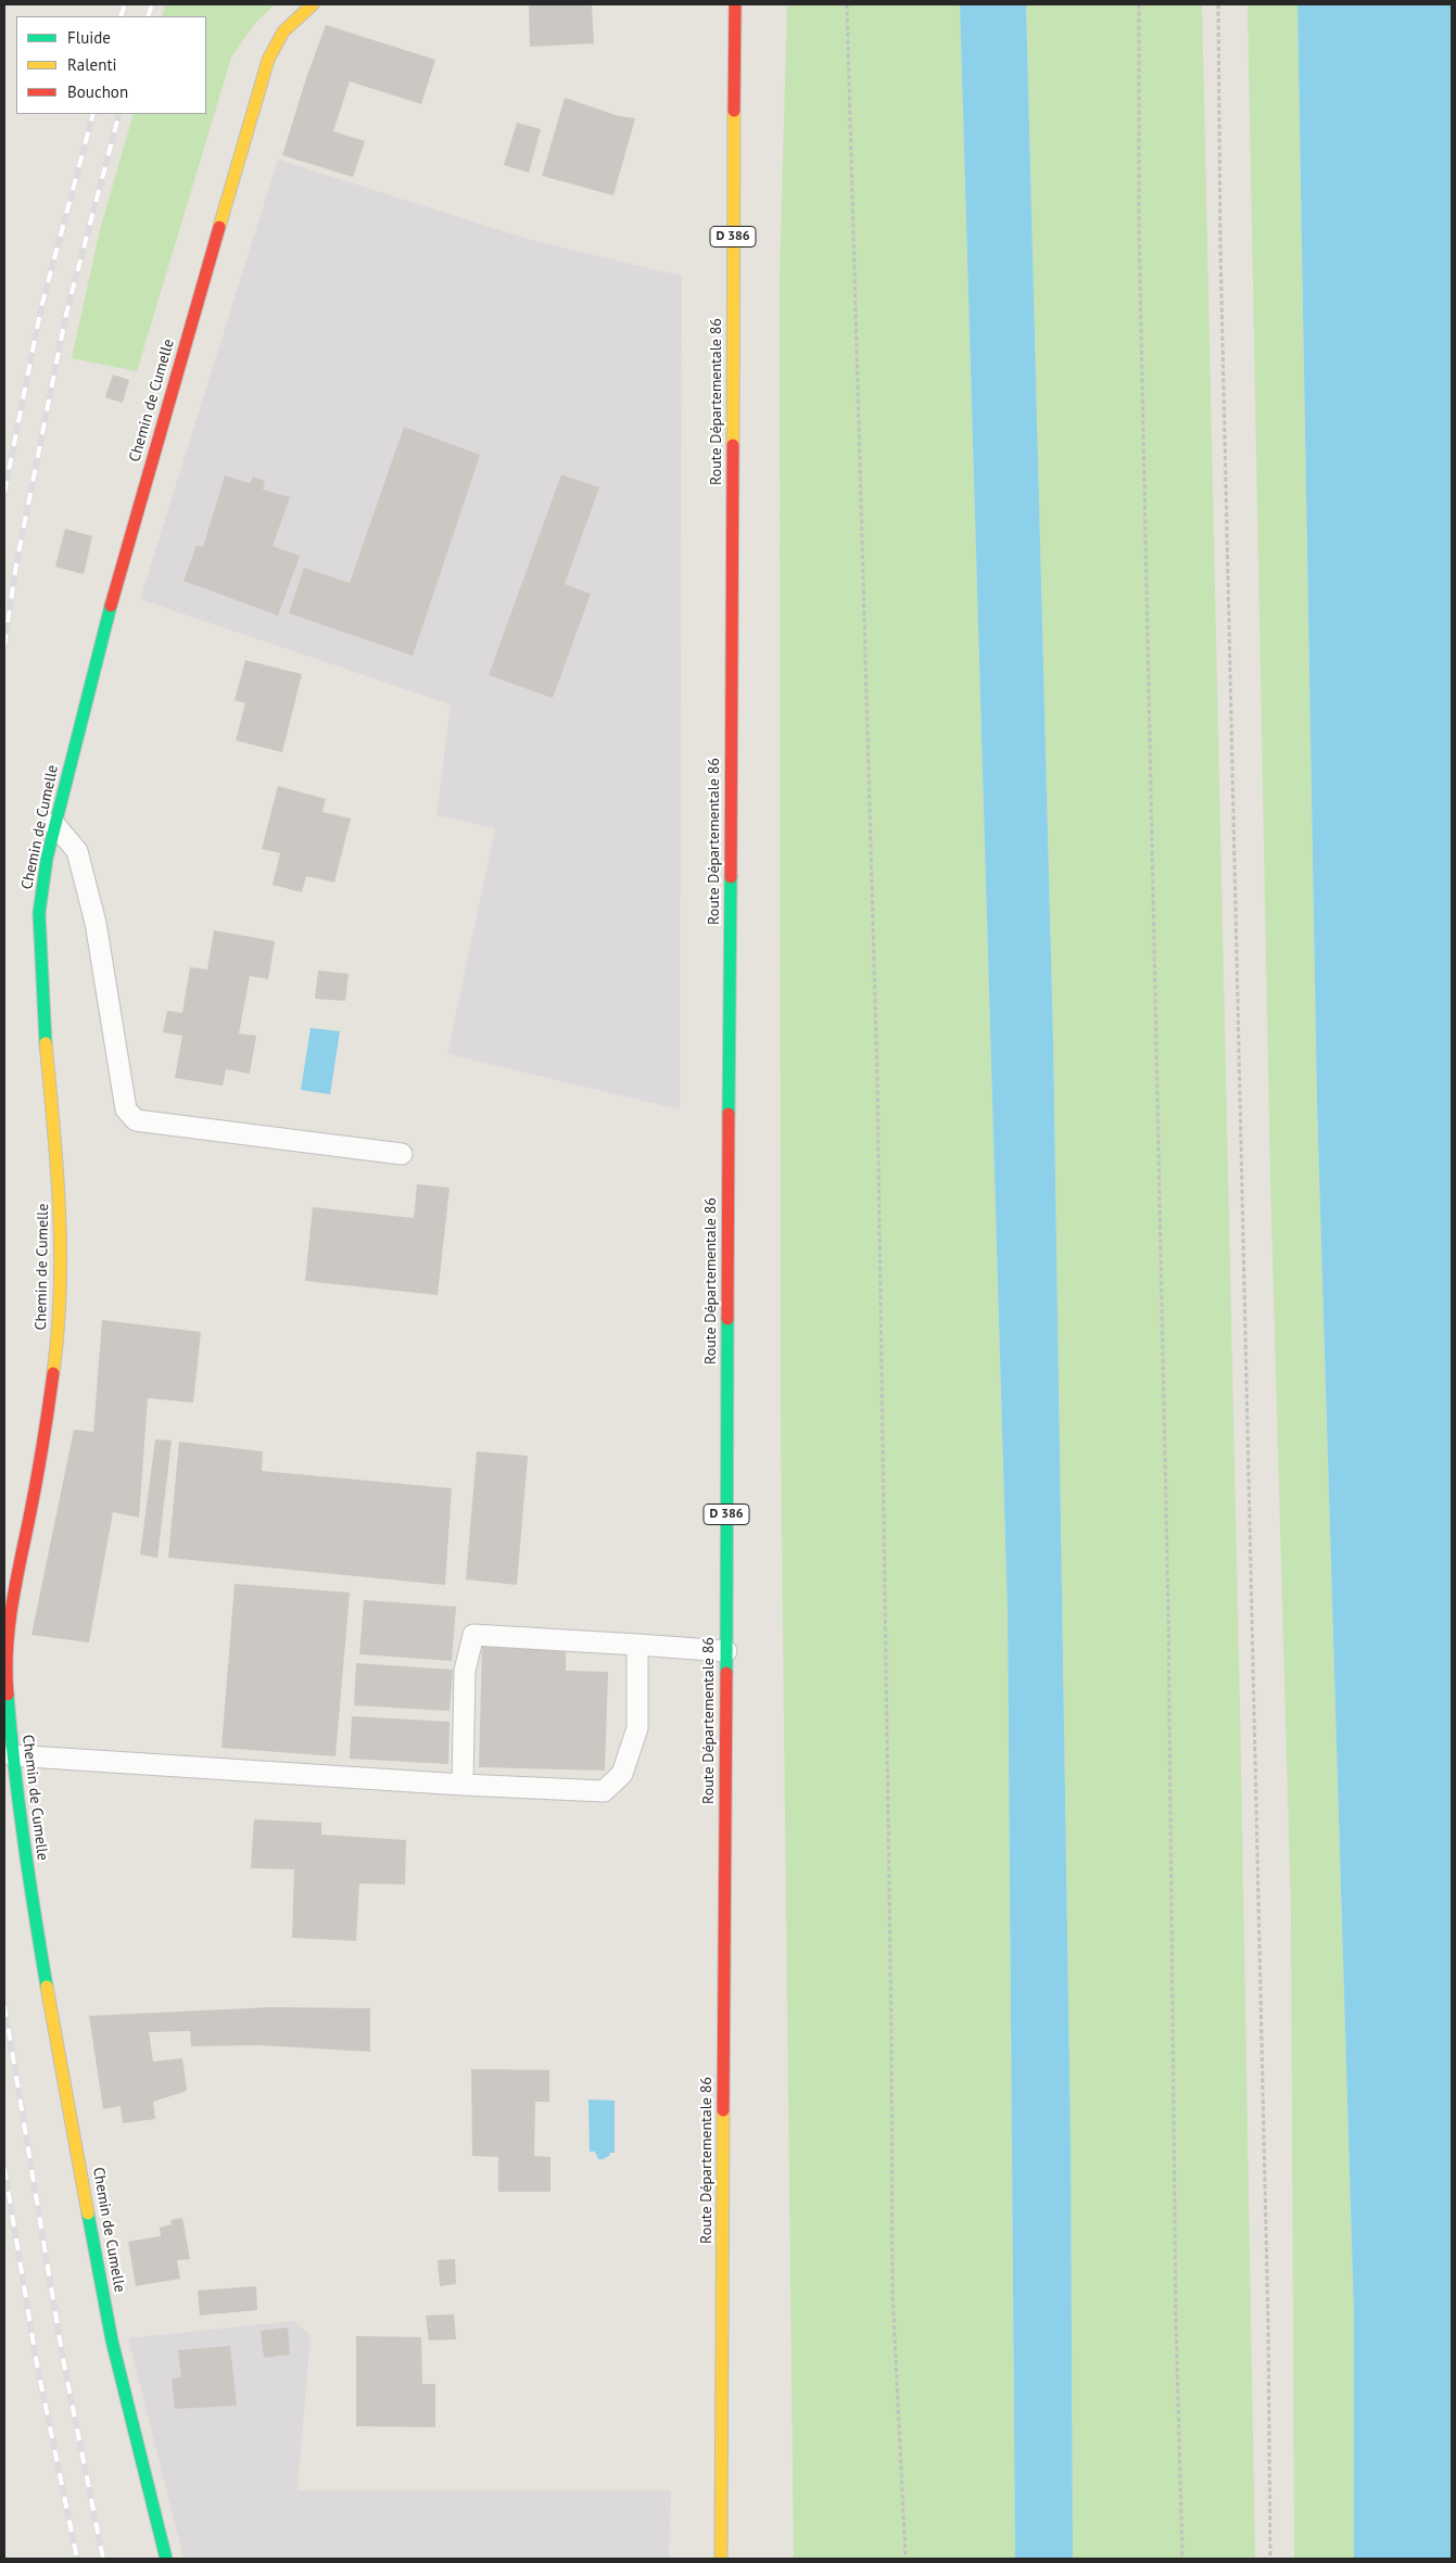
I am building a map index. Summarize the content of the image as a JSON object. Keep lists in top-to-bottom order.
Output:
{
  "streets": {
    "street": ["D 386", "Chemin de Cumelle", "Route Départementale 86"]
  },
  "legend": ["Fluide", "Ralenti", "Bouchon"]
}
